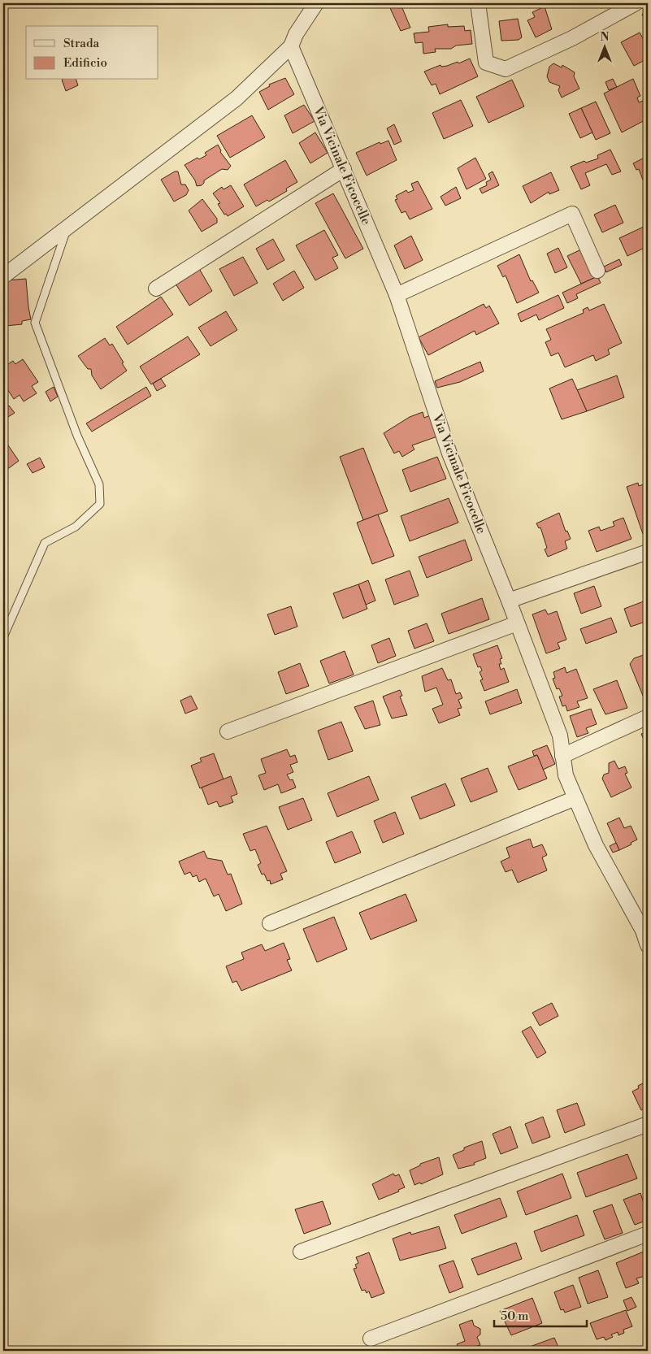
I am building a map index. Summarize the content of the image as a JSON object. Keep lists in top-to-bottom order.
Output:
{
  "streets": {
    "street": ["Via Vicinale Ficocelle"]
  },
  "legend": ["Strada", "Edificio"],
  "scale_bar": "50 m",
  "north": "top"
}
